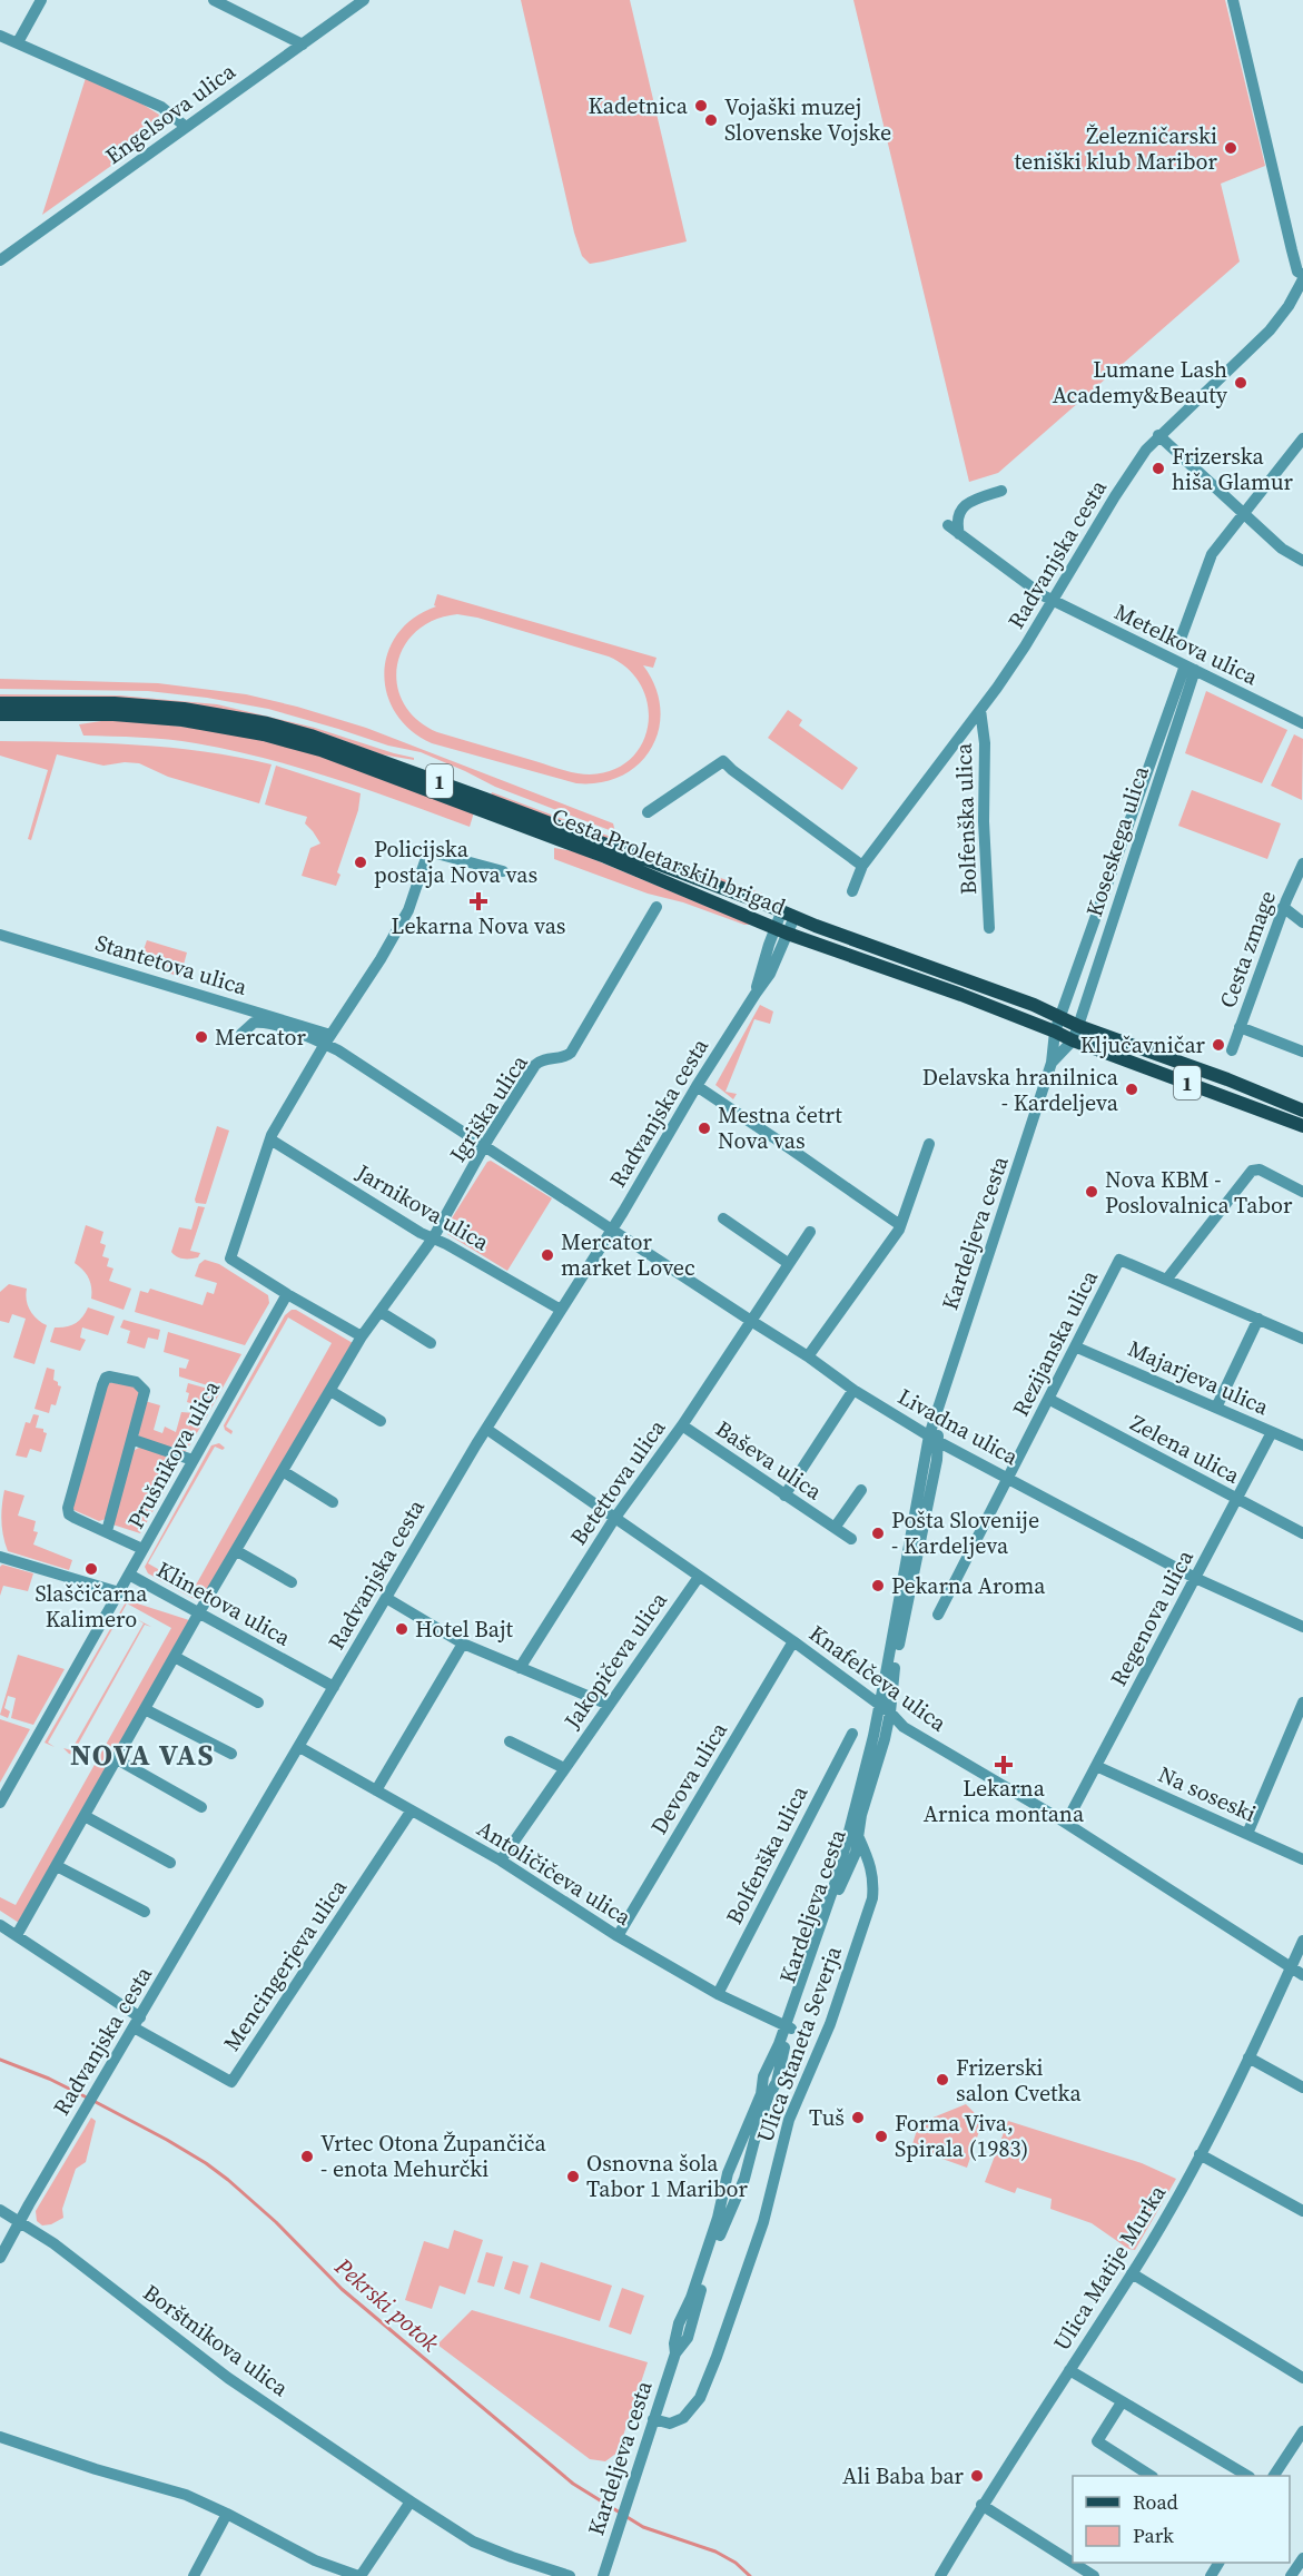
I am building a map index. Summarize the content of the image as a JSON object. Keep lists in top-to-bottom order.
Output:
{
  "streets": {
    "main road": ["1", "Cesta Proletarskih brigad"],
    "street": [
      "Engelsova ulica",
      "Radvanjska cesta",
      "Metelkova ulica",
      "Bolfenška ulica",
      "Koseskega ulica",
      "Cesta zmage",
      "Stantetova ulica",
      "Igriška ulica",
      "Jarnikova ulica",
      "Kardeljeva cesta",
      "Rezijanska ulica",
      "Majarjeva ulica",
      "Livadna ulica",
      "Zelena ulica",
      "Prušnikova ulica",
      "Baševa ulica",
      "Betettova ulica",
      "Klinetova ulica",
      "Regenova ulica",
      "Jakopičeva ulica",
      "Knafelčeva ulica",
      "Devova ulica",
      "Na soseski",
      "Antoličičeva ulica",
      "Mencingerjeva ulica",
      "Ulica Staneta Severja",
      "Ulica Matije Murka",
      "Borštnikova ulica"
    ]
  },
  "crossings": [
    ["Radvanjska cesta", "Metelkova ulica"],
    ["Radvanjska cesta", "Bolfenška ulica"],
    ["Radvanjska cesta", "Cesta Proletarskih brigad"],
    ["Radvanjska cesta", "Jarnikova ulica"],
    ["Radvanjska cesta", "Livadna ulica"],
    ["Radvanjska cesta", "Klinetova ulica"],
    ["Radvanjska cesta", "Knafelčeva ulica"],
    ["Radvanjska cesta", "Antoličičeva ulica"],
    ["Radvanjska cesta", "Mencingerjeva ulica"],
    ["Radvanjska cesta", "Borštnikova ulica"],
    ["Metelkova ulica", "Koseskega ulica"],
    ["Bolfenška ulica", "Antoličičeva ulica"],
    ["Koseskega ulica", "Cesta Proletarskih brigad"],
    ["Koseskega ulica", "Kardeljeva cesta"],
    ["Stantetova ulica", "Livadna ulica"],
    ["Igriška ulica", "Jarnikova ulica"],
    ["Igriška ulica", "Livadna ulica"],
    ["Igriška ulica", "Klinetova ulica"],
    ["Kardeljeva cesta", "Livadna ulica"],
    ["Kardeljeva cesta", "Knafelčeva ulica"],
    ["Kardeljeva cesta", "Antoličičeva ulica"],
    ["Kardeljeva cesta", "Ulica Staneta Severja"],
    ["Rezijanska ulica", "Majarjeva ulica"],
    ["Rezijanska ulica", "Livadna ulica"],
    ["Rezijanska ulica", "Zelena ulica"],
    ["Majarjeva ulica", "Regenova ulica"],
    ["Livadna ulica", "Betettova ulica"],
    ["Livadna ulica", "Regenova ulica"],
    ["Zelena ulica", "Regenova ulica"],
    ["Prušnikova ulica", "Klinetova ulica"],
    ["Baševa ulica", "Betettova ulica"],
    ["Betettova ulica", "Knafelčeva ulica"],
    ["Regenova ulica", "Knafelčeva ulica"],
    ["Regenova ulica", "Na soseski"],
    ["Jakopičeva ulica", "Knafelčeva ulica"],
    ["Jakopičeva ulica", "Antoličičeva ulica"],
    ["Knafelčeva ulica", "Devova ulica"],
    ["Knafelčeva ulica", "Ulica Matije Murka"],
    ["Devova ulica", "Antoličičeva ulica"],
    ["Antoličičeva ulica", "Mencingerjeva ulica"]
  ],
  "districts": ["NOVA VAS"],
  "water": ["Pekrski potok"],
  "places": {
    "other": [
      "Kadetnica",
      "Vojaški muzej Slovenske Vojske",
      "Železničarski teniški klub Maribor",
      "Lumane Lash Academy&Beauty",
      "Frizerska hiša Glamur",
      "Policijska postaja Nova vas",
      "Mercator",
      "Ključavničar",
      "Delavska hranilnica - Kardeljeva",
      "Mestna četrt Nova vas",
      "Nova KBM - Poslovalnica Tabor",
      "Mercator market Lovec",
      "Pošta Slovenije - Kardeljeva",
      "Slaščičarna Kalimero",
      "Pekarna Aroma",
      "Hotel Bajt",
      "Frizerski salon Cvetka",
      "Tuš",
      "Forma Viva, Spirala (1983)",
      "Vrtec Otona Župančiča - enota Mehurčki",
      "Osnovna šola Tabor 1 Maribor",
      "Ali Baba bar"
    ],
    "health": ["Lekarna Nova vas", "Lekarna Arnica montana"]
  },
  "legend": ["Road", "Park"]
}
